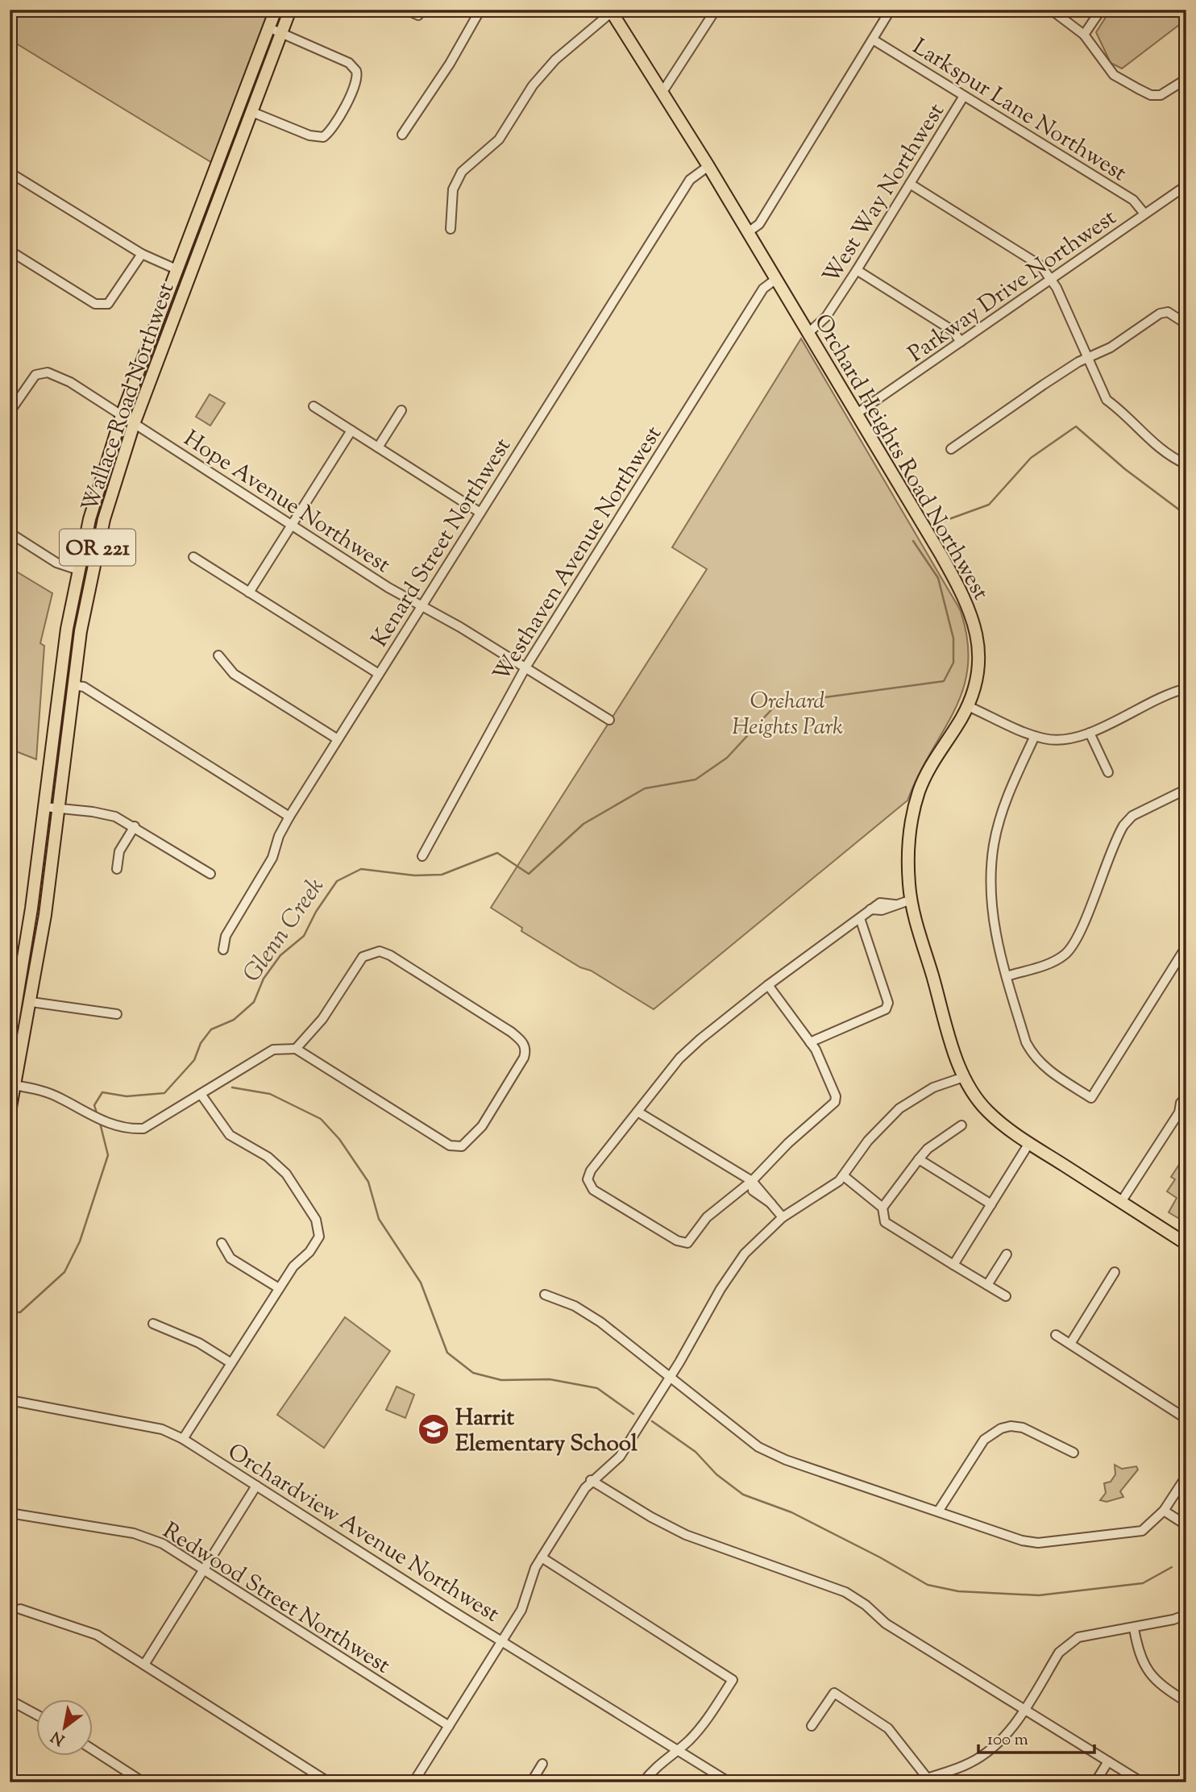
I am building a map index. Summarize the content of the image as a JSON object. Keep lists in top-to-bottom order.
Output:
{
  "streets": {
    "main road": ["Wallace Road Northwest", "Orchard Heights Road Northwest", "OR 221"],
    "street": [
      "Larkspur Lane Northwest",
      "West Way Northwest",
      "Parkway Drive Northwest",
      "Hope Avenue Northwest",
      "Kenard Street Northwest",
      "Westhaven Avenue Northwest",
      "Orchardview Avenue Northwest",
      "Redwood Street Northwest"
    ]
  },
  "crossings": [
    ["Larkspur Lane Northwest", "West Way Northwest"],
    ["Larkspur Lane Northwest", "Parkway Drive Northwest"],
    ["West Way Northwest", "Orchard Heights Road Northwest"],
    ["Parkway Drive Northwest", "Orchard Heights Road Northwest"],
    ["Wallace Road Northwest", "Hope Avenue Northwest"],
    ["Orchard Heights Road Northwest", "Kenard Street Northwest"],
    ["Orchard Heights Road Northwest", "Westhaven Avenue Northwest"],
    ["Hope Avenue Northwest", "Kenard Street Northwest"],
    ["Hope Avenue Northwest", "Westhaven Avenue Northwest"]
  ],
  "water": ["Glenn Creek"],
  "parks": ["Orchard Heights Park"],
  "places": {
    "school or university": ["Harrit Elementary School"]
  },
  "scale_bar": "100 m",
  "north": "bottom left"
}
